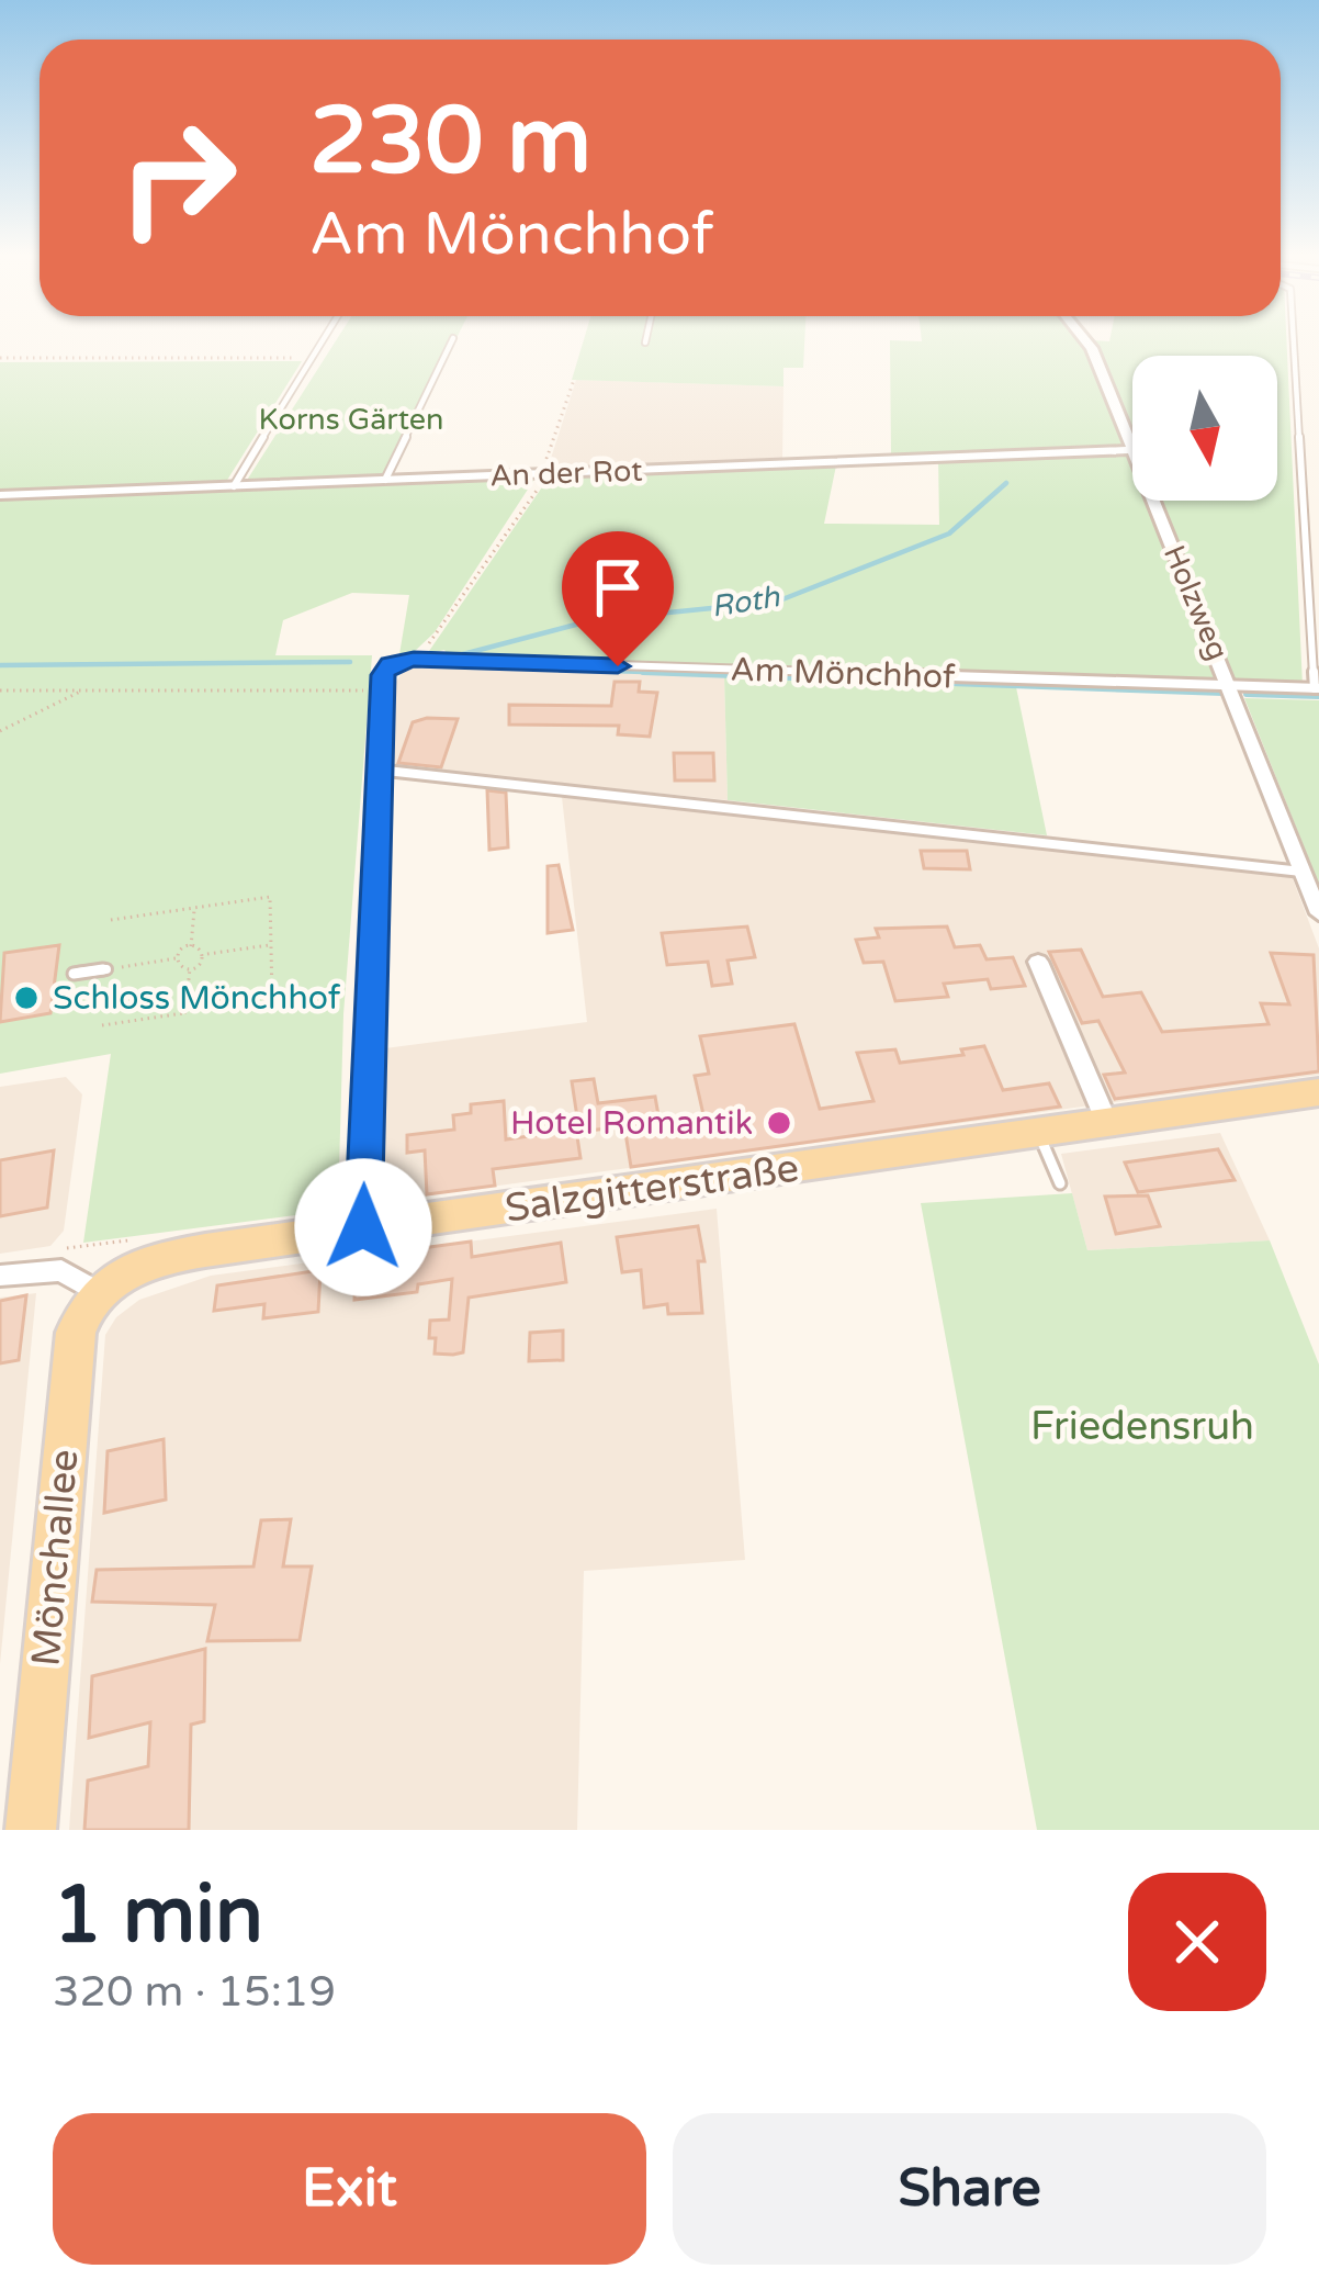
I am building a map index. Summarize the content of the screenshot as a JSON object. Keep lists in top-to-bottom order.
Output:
{
  "streets": {
    "main road": ["Salzgitterstraße", "Mönchallee"],
    "street": ["An der Rot", "Holzweg"],
    "lane": ["Am Mönchhof"]
  },
  "crossings": [
    ["An der Rot", "Holzweg"],
    ["Holzweg", "Am Mönchhof"],
    ["Salzgitterstraße", "Mönchallee"]
  ],
  "water": ["Roth"],
  "parks": ["Korns Gärten", "Friedensruh"],
  "places": ["Schloss Mönchhof", "Hotel Romantik"],
  "north": "bottom",
  "page": {
    "turn": ["230 m", "Am Mönchhof"],
    "heading": ["1 min", "320 m · 15:19"],
    "buttons": ["Exit", "Share"]
  }
}
